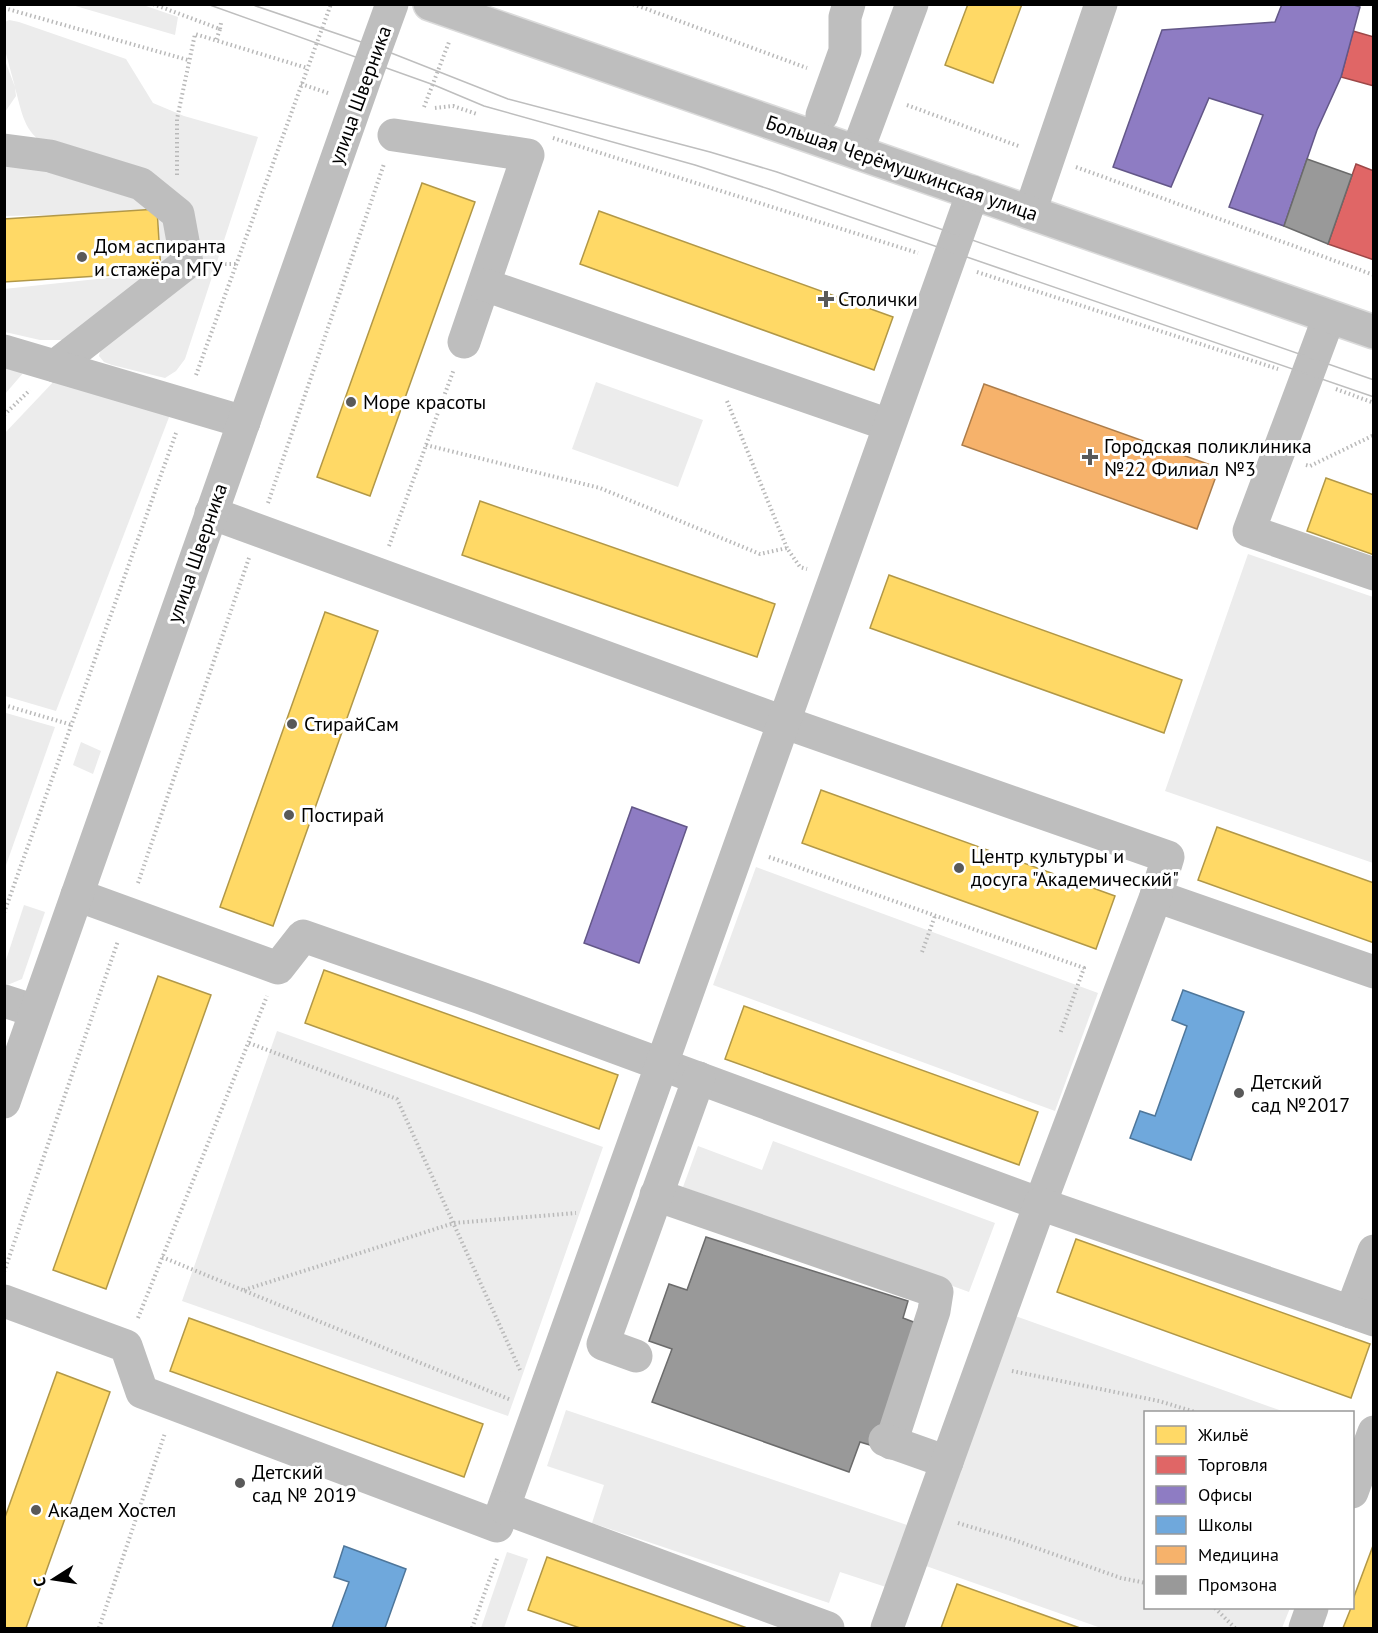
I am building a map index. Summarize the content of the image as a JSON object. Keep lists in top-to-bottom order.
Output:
{
  "streets": {
    "street": ["улица Шверника", "Большая Черёмушкинская улица"]
  },
  "places": {
    "other": [
      "Дом аспиранта и стажёра МГУ",
      "Море красоты",
      "СтирайСам",
      "Постирай",
      "Центр культуры и досуга \"Академический\"",
      "Детский сад №2017",
      "Детский сад № 2019",
      "Академ Хостел"
    ],
    "health": ["Столички", "Городская поликлиника №22 Филиал №3"]
  },
  "legend": [
    "Жильё",
    "Торговля",
    "Офисы",
    "Школы",
    "Медицина",
    "Промзона"
  ],
  "north": "left"
}
